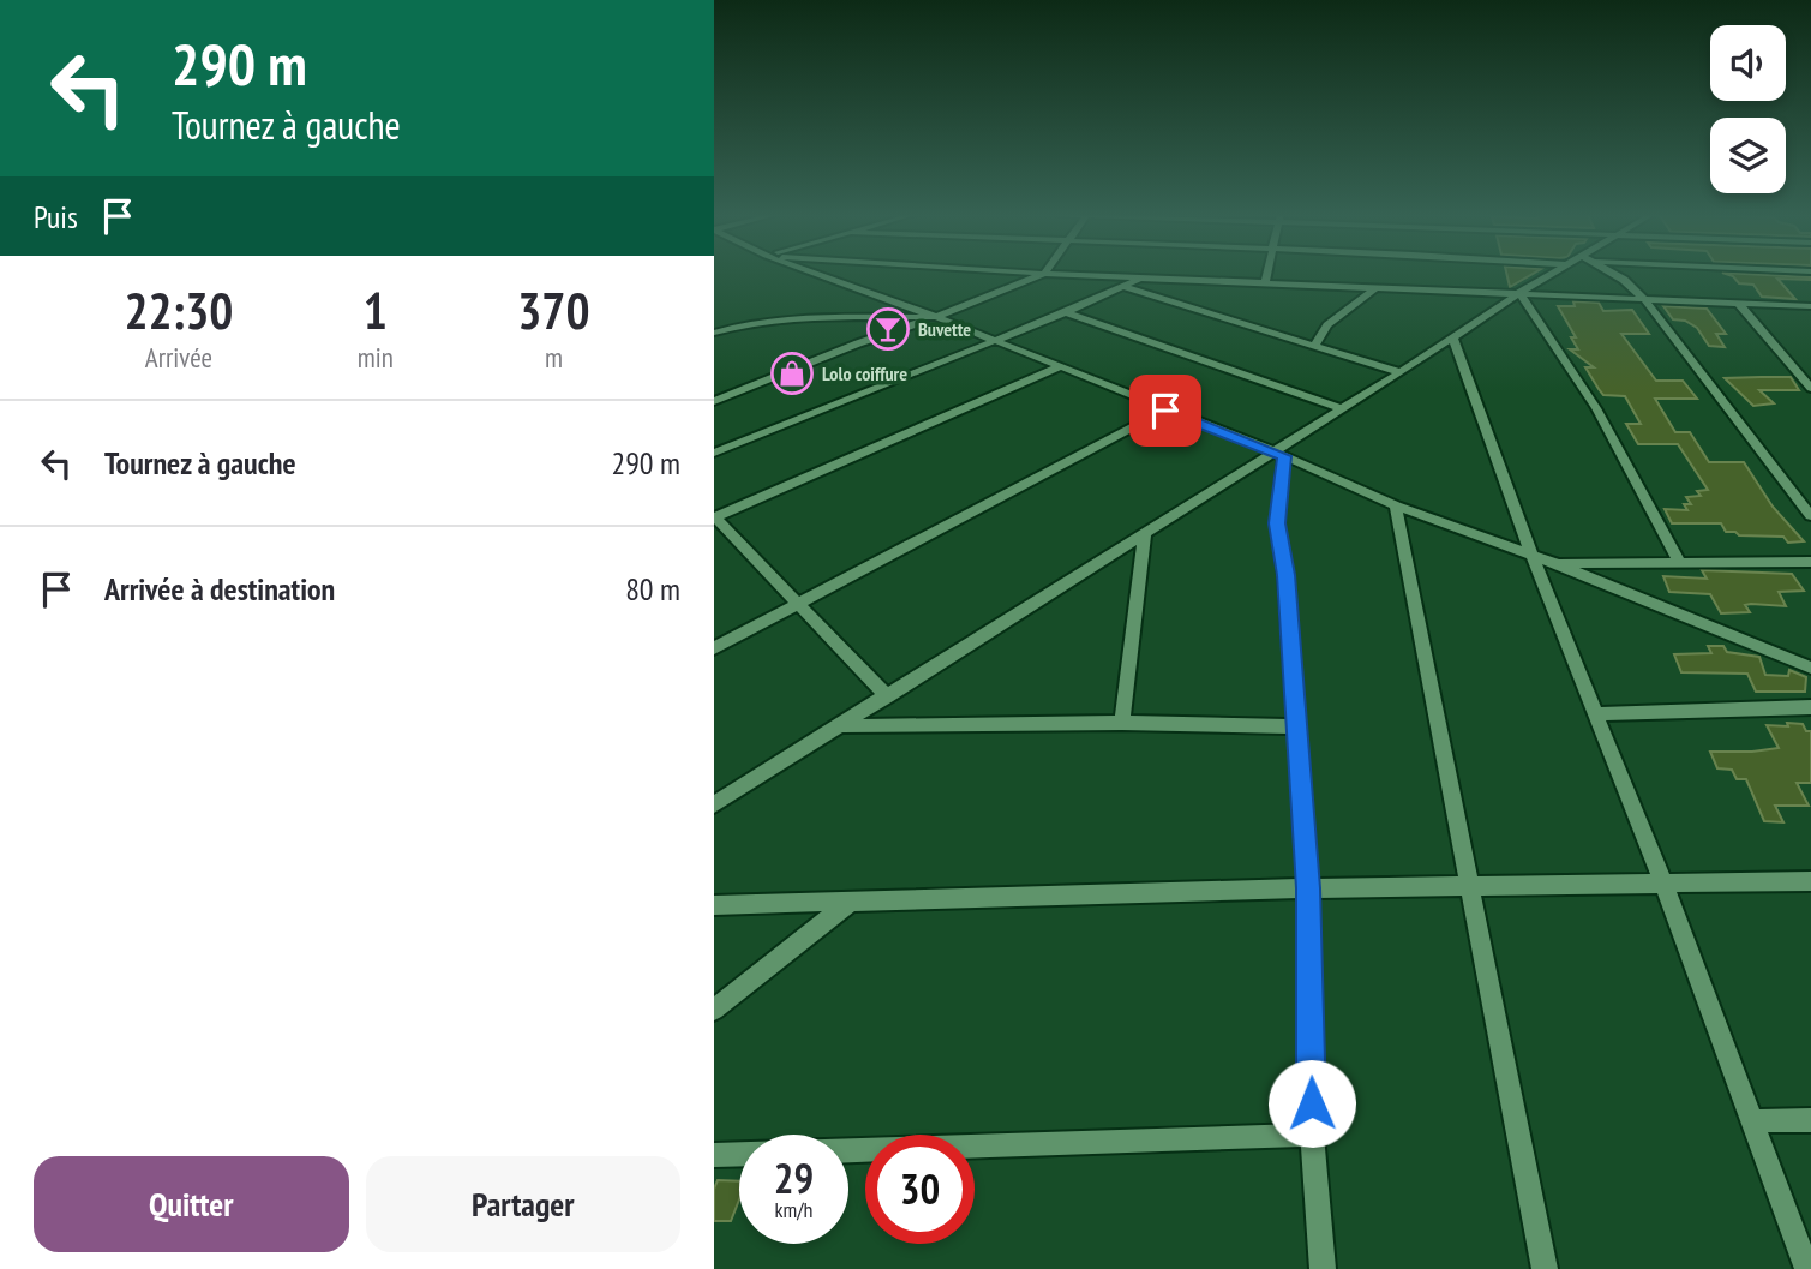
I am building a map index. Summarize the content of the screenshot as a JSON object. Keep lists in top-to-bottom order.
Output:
{
  "places": {
    "bar": ["Buvette"],
    "shop": ["Lolo coiffure"]
  },
  "page": {
    "turn": ["290 m", "Tournez à gauche"],
    "then": "Puis",
    "eta": [
      "22:30",
      "Arrivée",
      "1",
      "min",
      "370",
      "m"
    ],
    "list": [
      {
        "name": "Tournez à gauche",
        "value": "290 m"
      },
      {
        "name": "Arrivée à destination",
        "value": "80 m"
      }
    ],
    "speed": "29 km/h",
    "limit": "30",
    "buttons": ["Quitter", "Partager"]
  }
}
